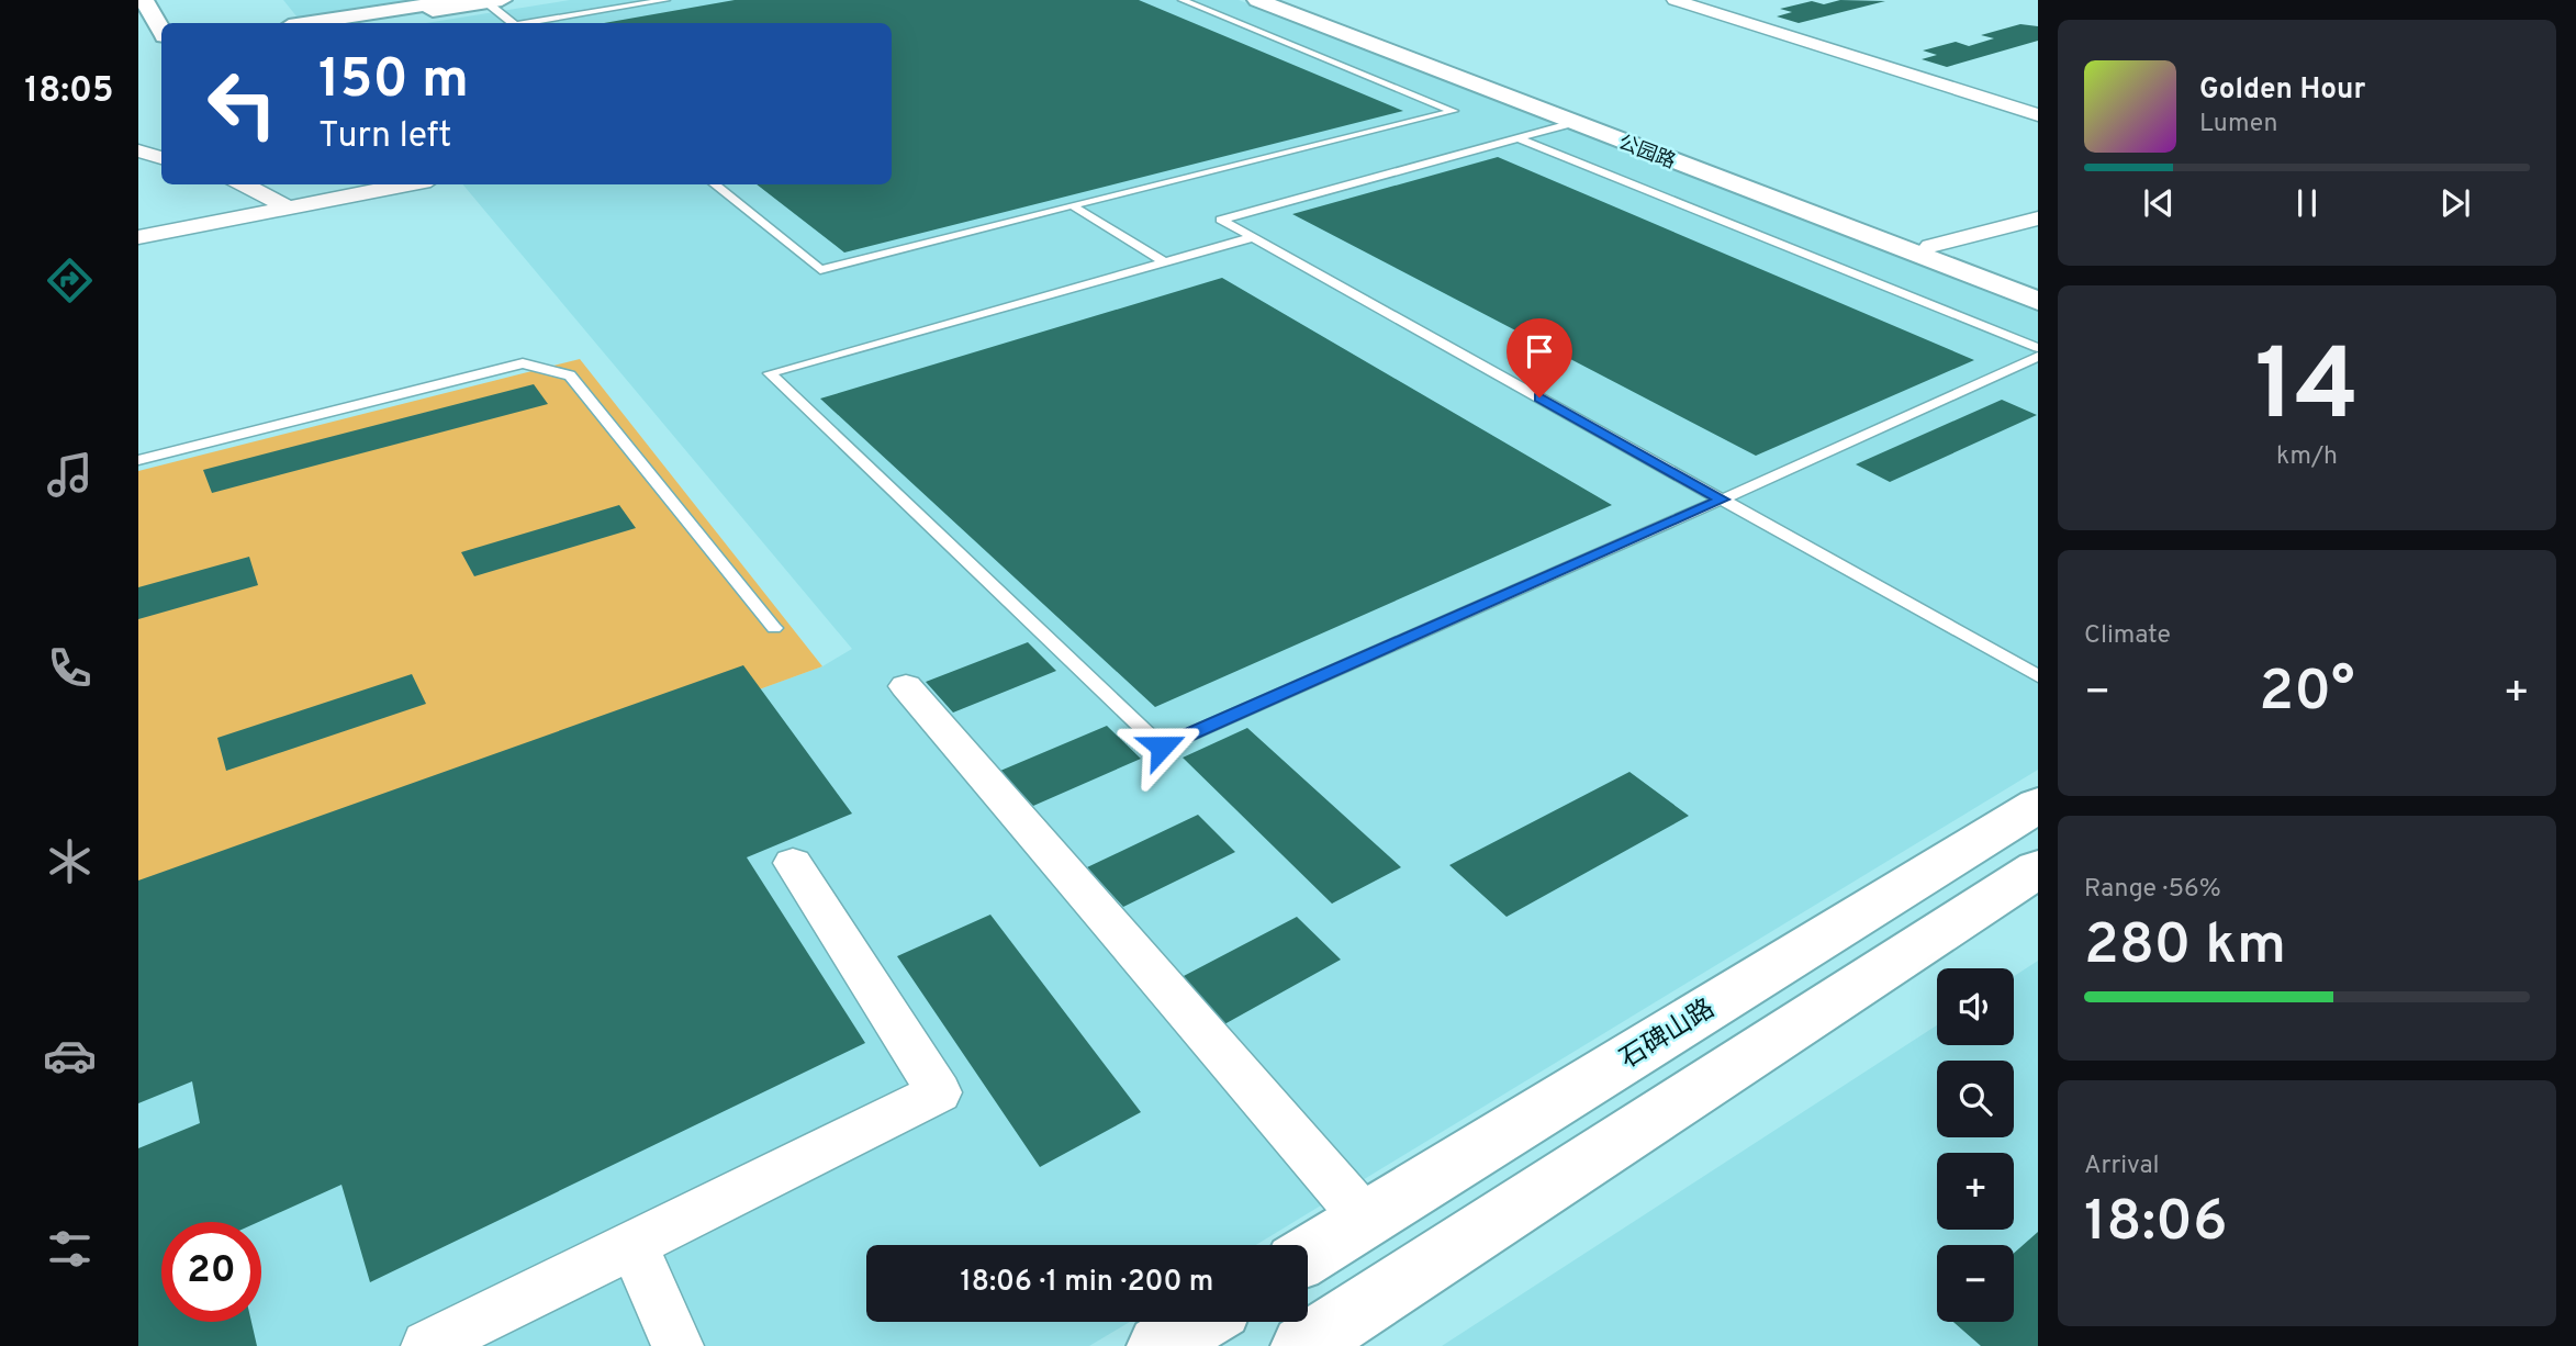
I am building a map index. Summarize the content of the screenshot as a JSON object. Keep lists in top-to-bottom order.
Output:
{
  "streets": {
    "street": ["公园路", "石碑山路"]
  },
  "page": {
    "tabs": "18:05",
    "turn": ["150 m", "Turn left"],
    "song": ["Golden Hour", "Lumen"],
    "tile": [
      ["14", "km/h"],
      "Climate",
      ["Range · 56%", "280 km"],
      ["Arrival", "18:06"]
    ],
    "heat": ["−", "20°", "+"],
    "map_buttons": ["+", "−"],
    "limit": "20",
    "trip": "18:06 · 1 min · 200 m"
  }
}
